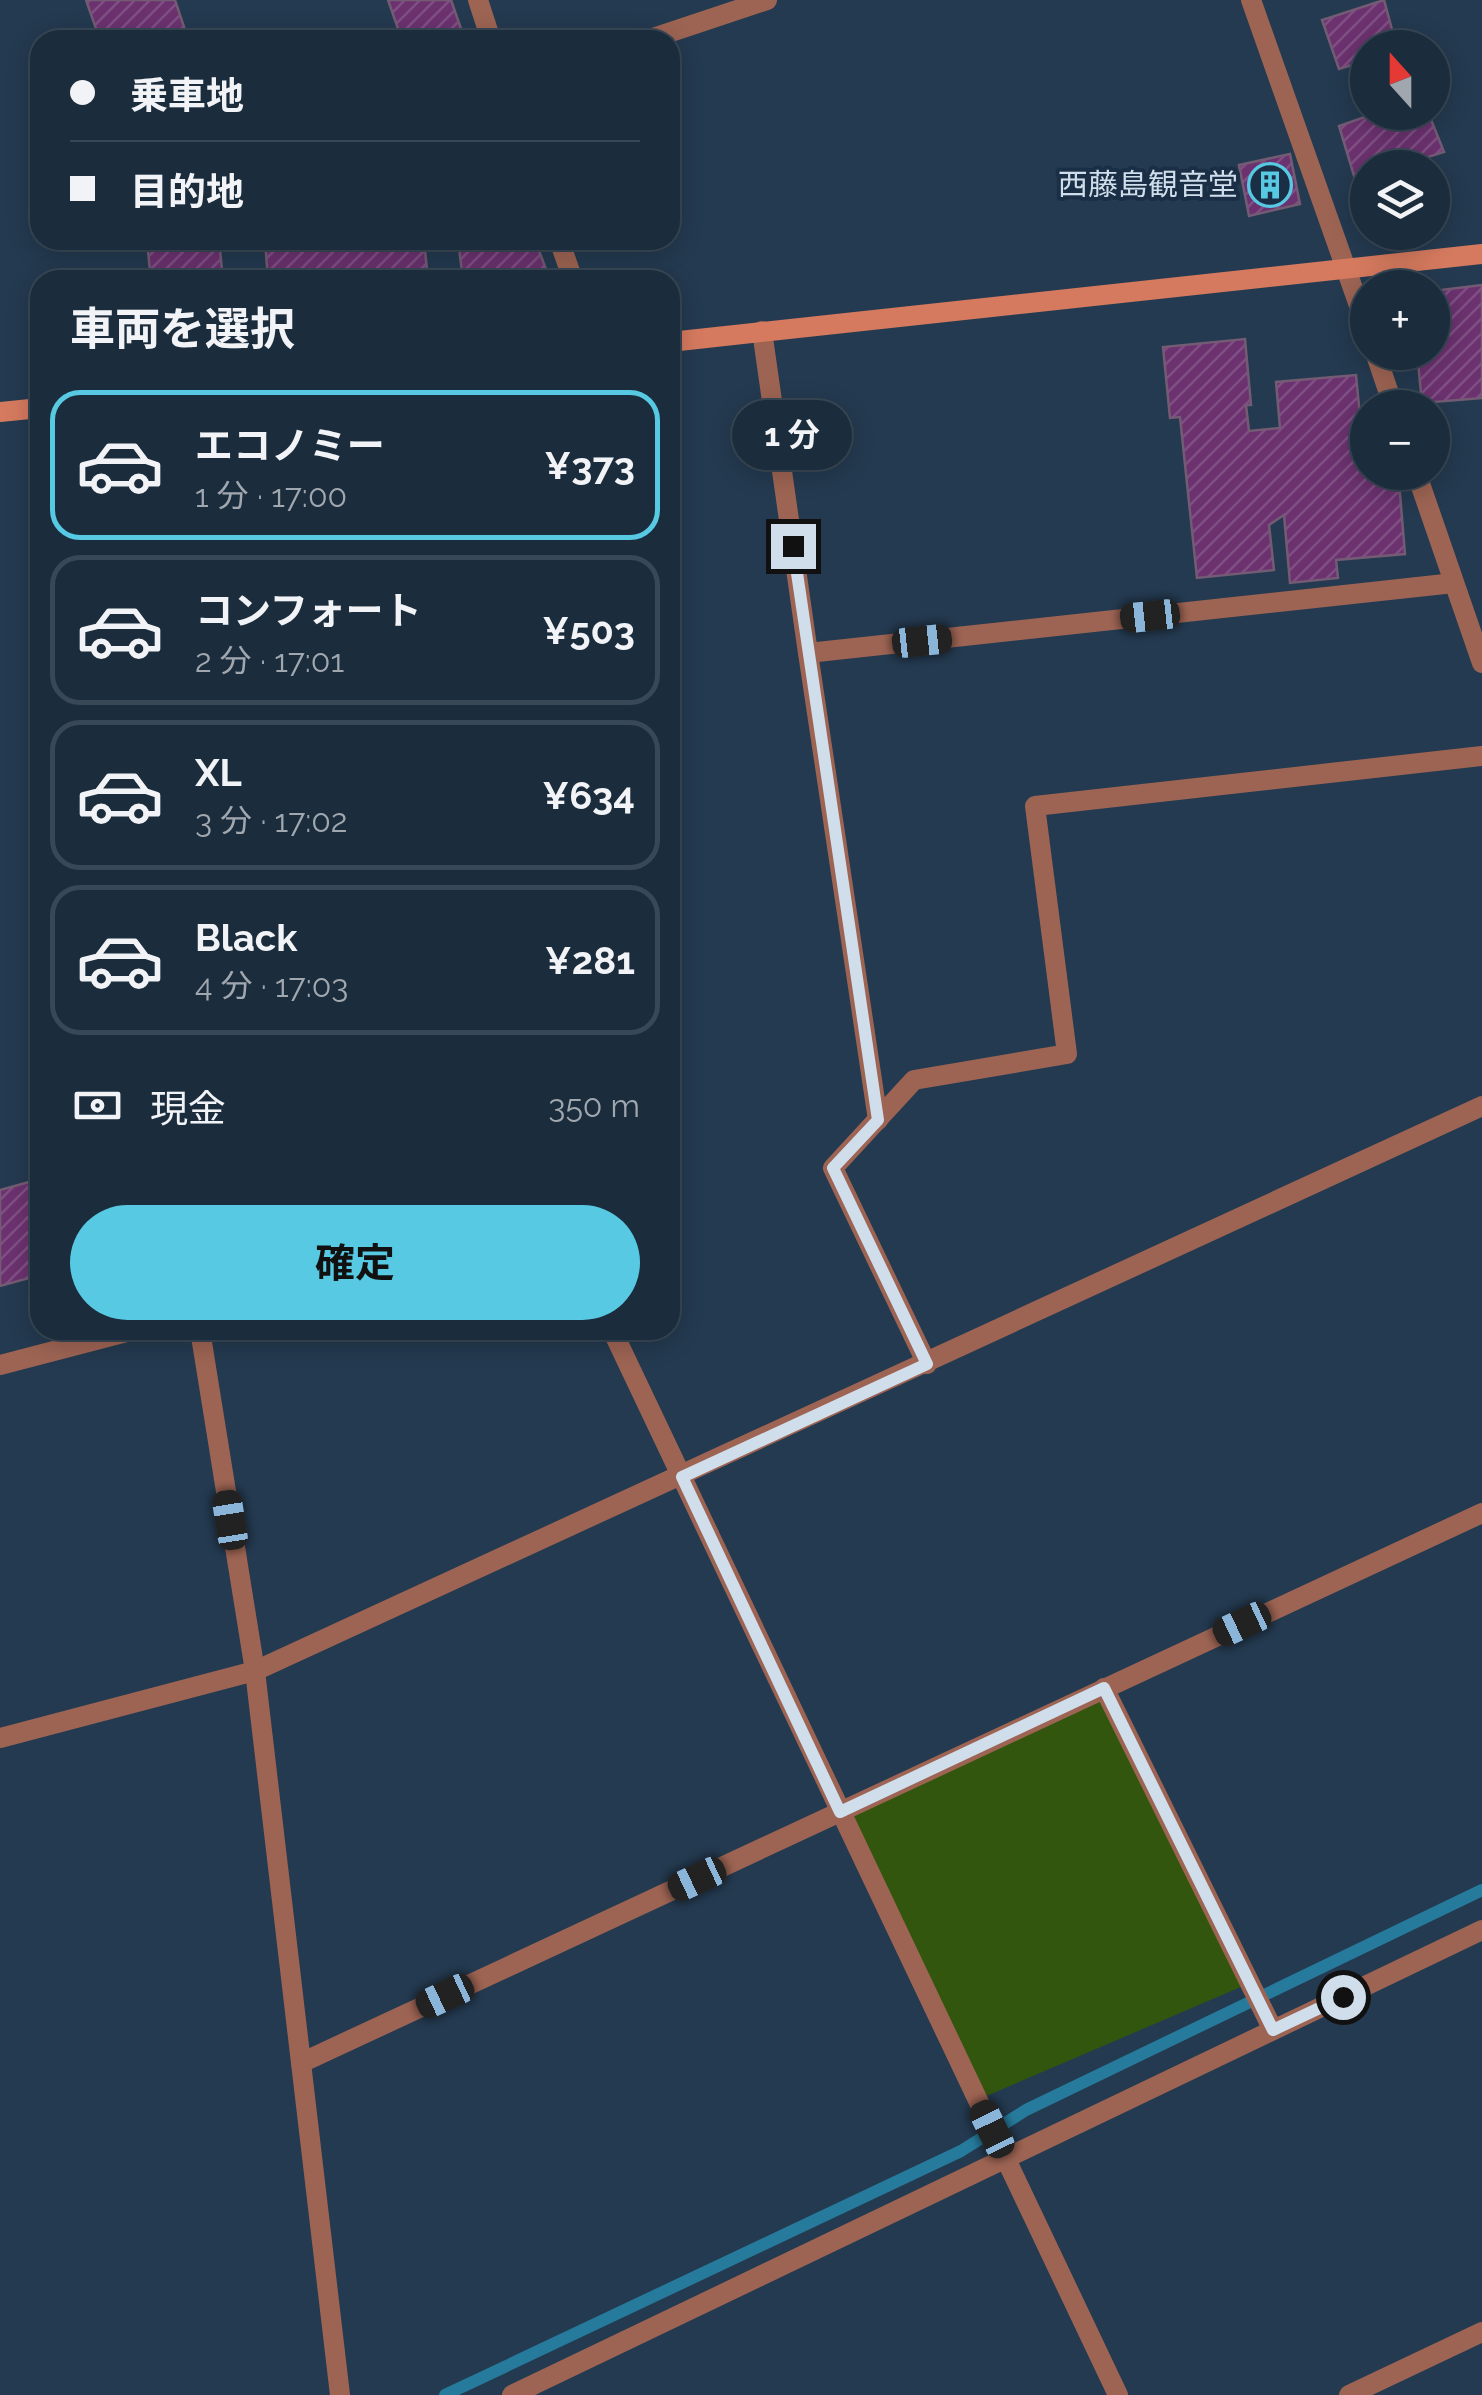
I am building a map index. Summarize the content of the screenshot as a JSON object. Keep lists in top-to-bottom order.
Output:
{
  "places": {
    "building": ["西藤島観音堂"]
  },
  "north": "top",
  "page": {
    "map_buttons": ["+", "−"],
    "banner": ["乗車地", "目的地"],
    "heading": "車両を選択",
    "list": [
      {
        "name": "エコノミー",
        "note": "1 分 · 17:00",
        "value": "¥373"
      },
      {
        "name": "コンフォート",
        "note": "2 分 · 17:01",
        "value": "¥503"
      },
      {
        "name": "XL",
        "note": "3 分 · 17:02",
        "value": "¥634"
      },
      {
        "name": "Black",
        "note": "4 分 · 17:03",
        "value": "¥281"
      }
    ],
    "bubble": "1 分",
    "pay": ["現金", "350 m"],
    "buttons": "確定"
  }
}
